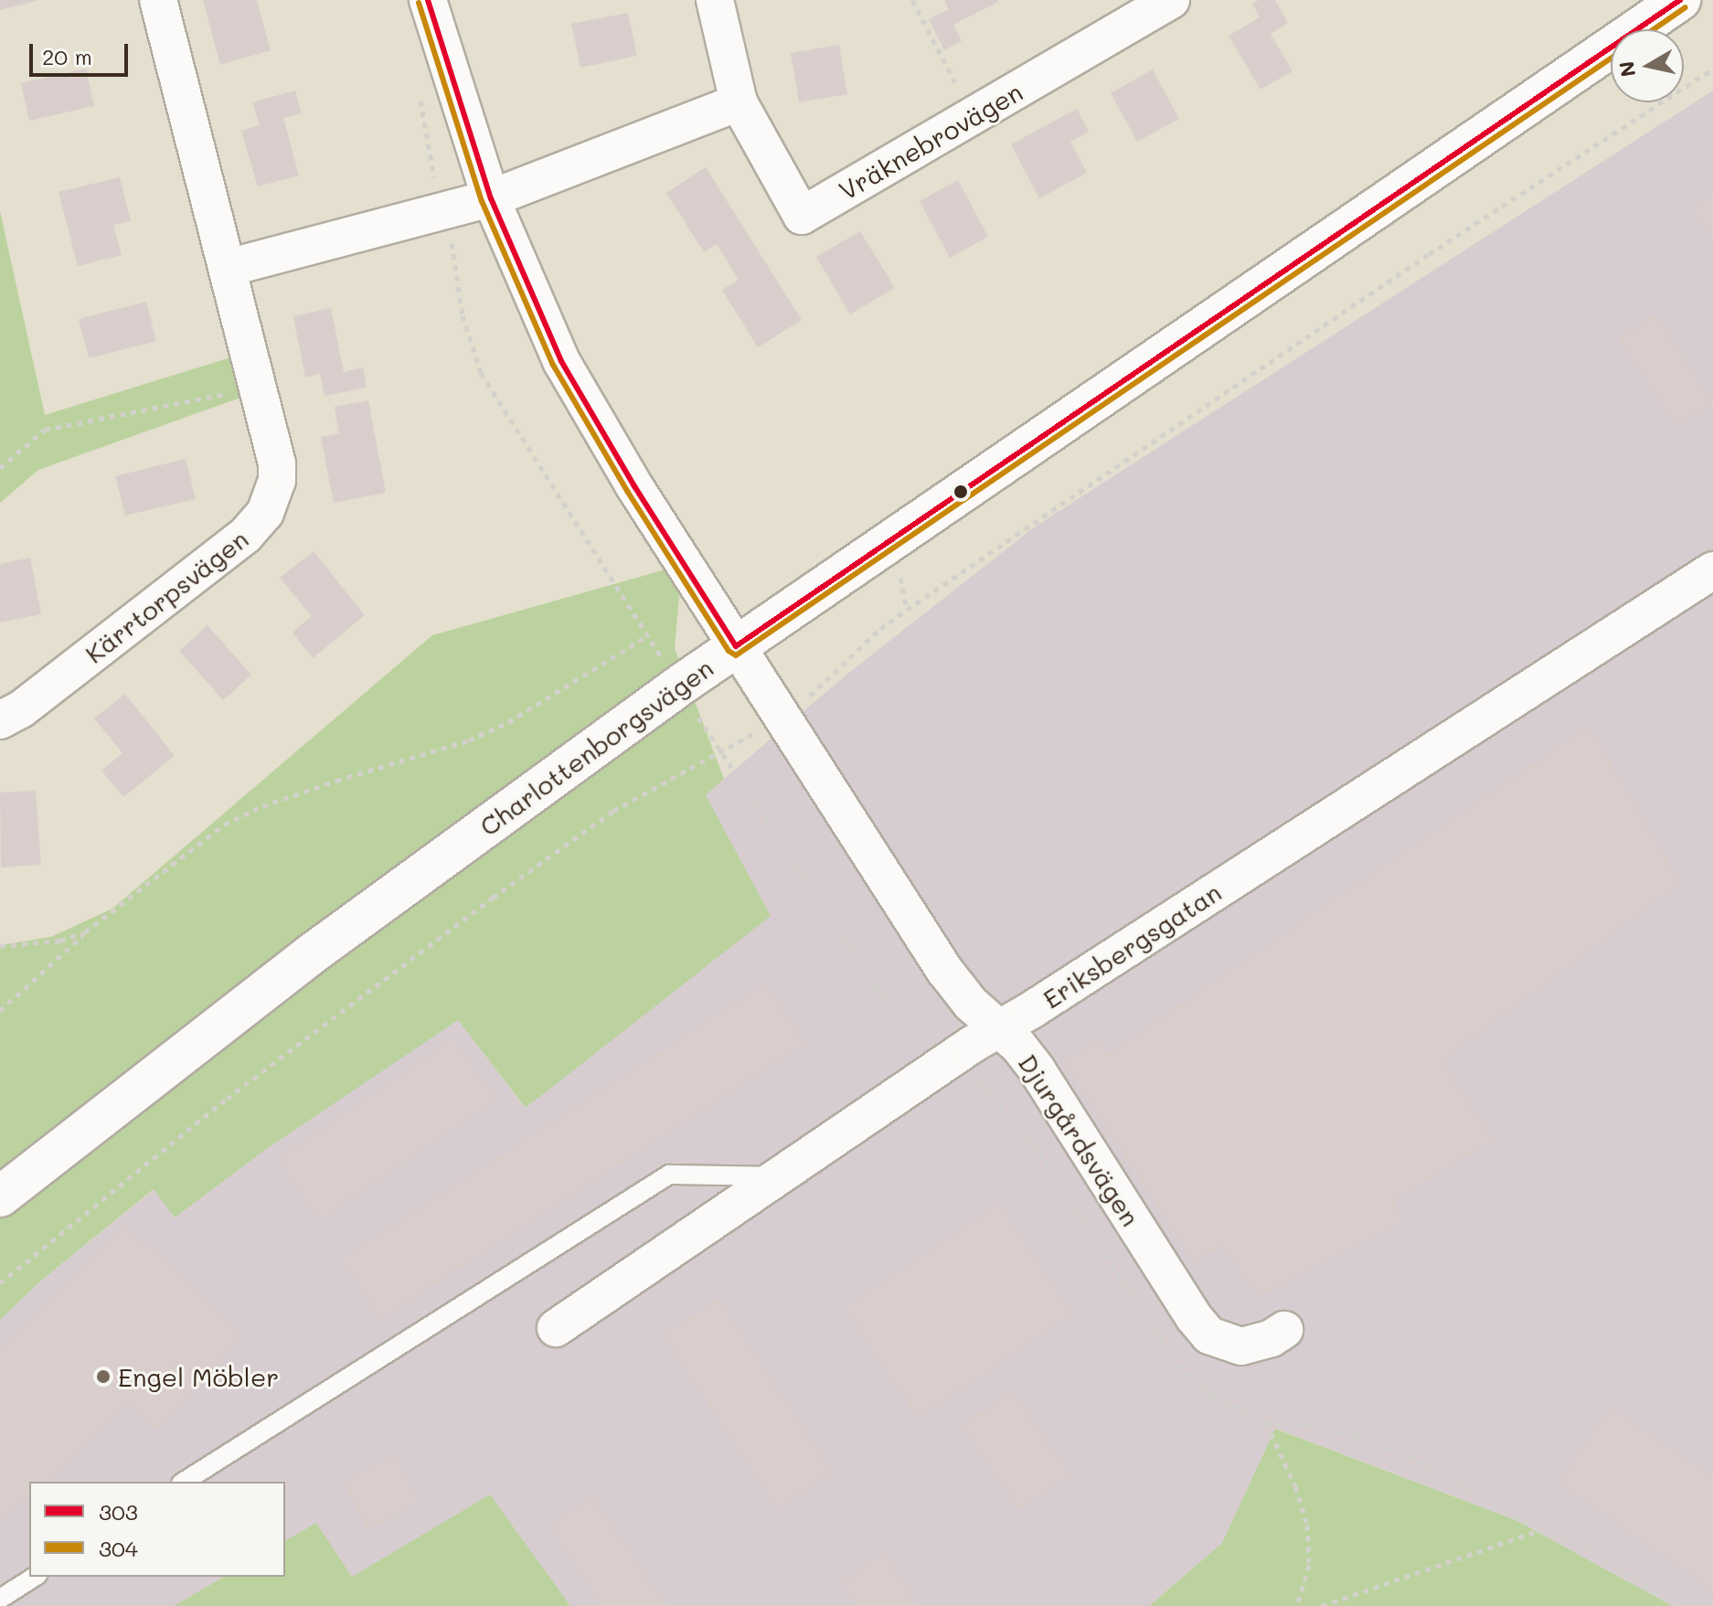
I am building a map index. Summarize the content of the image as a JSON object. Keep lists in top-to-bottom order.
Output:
{
  "streets": {
    "main road": ["Charlottenborgsvägen"],
    "street": [
      "Vräknebrovägen",
      "Kärrtorpsvägen",
      "Eriksbergsgatan",
      "Djurgårdsvägen"
    ]
  },
  "crossings": [
    ["Charlottenborgsvägen", "Djurgårdsvägen"],
    ["Eriksbergsgatan", "Djurgårdsvägen"]
  ],
  "places": ["Engel Möbler"],
  "lines": ["transit line 303", "transit line 304"],
  "legend": ["303", "304"],
  "scale_bar": "20 m",
  "north": "left"
}
